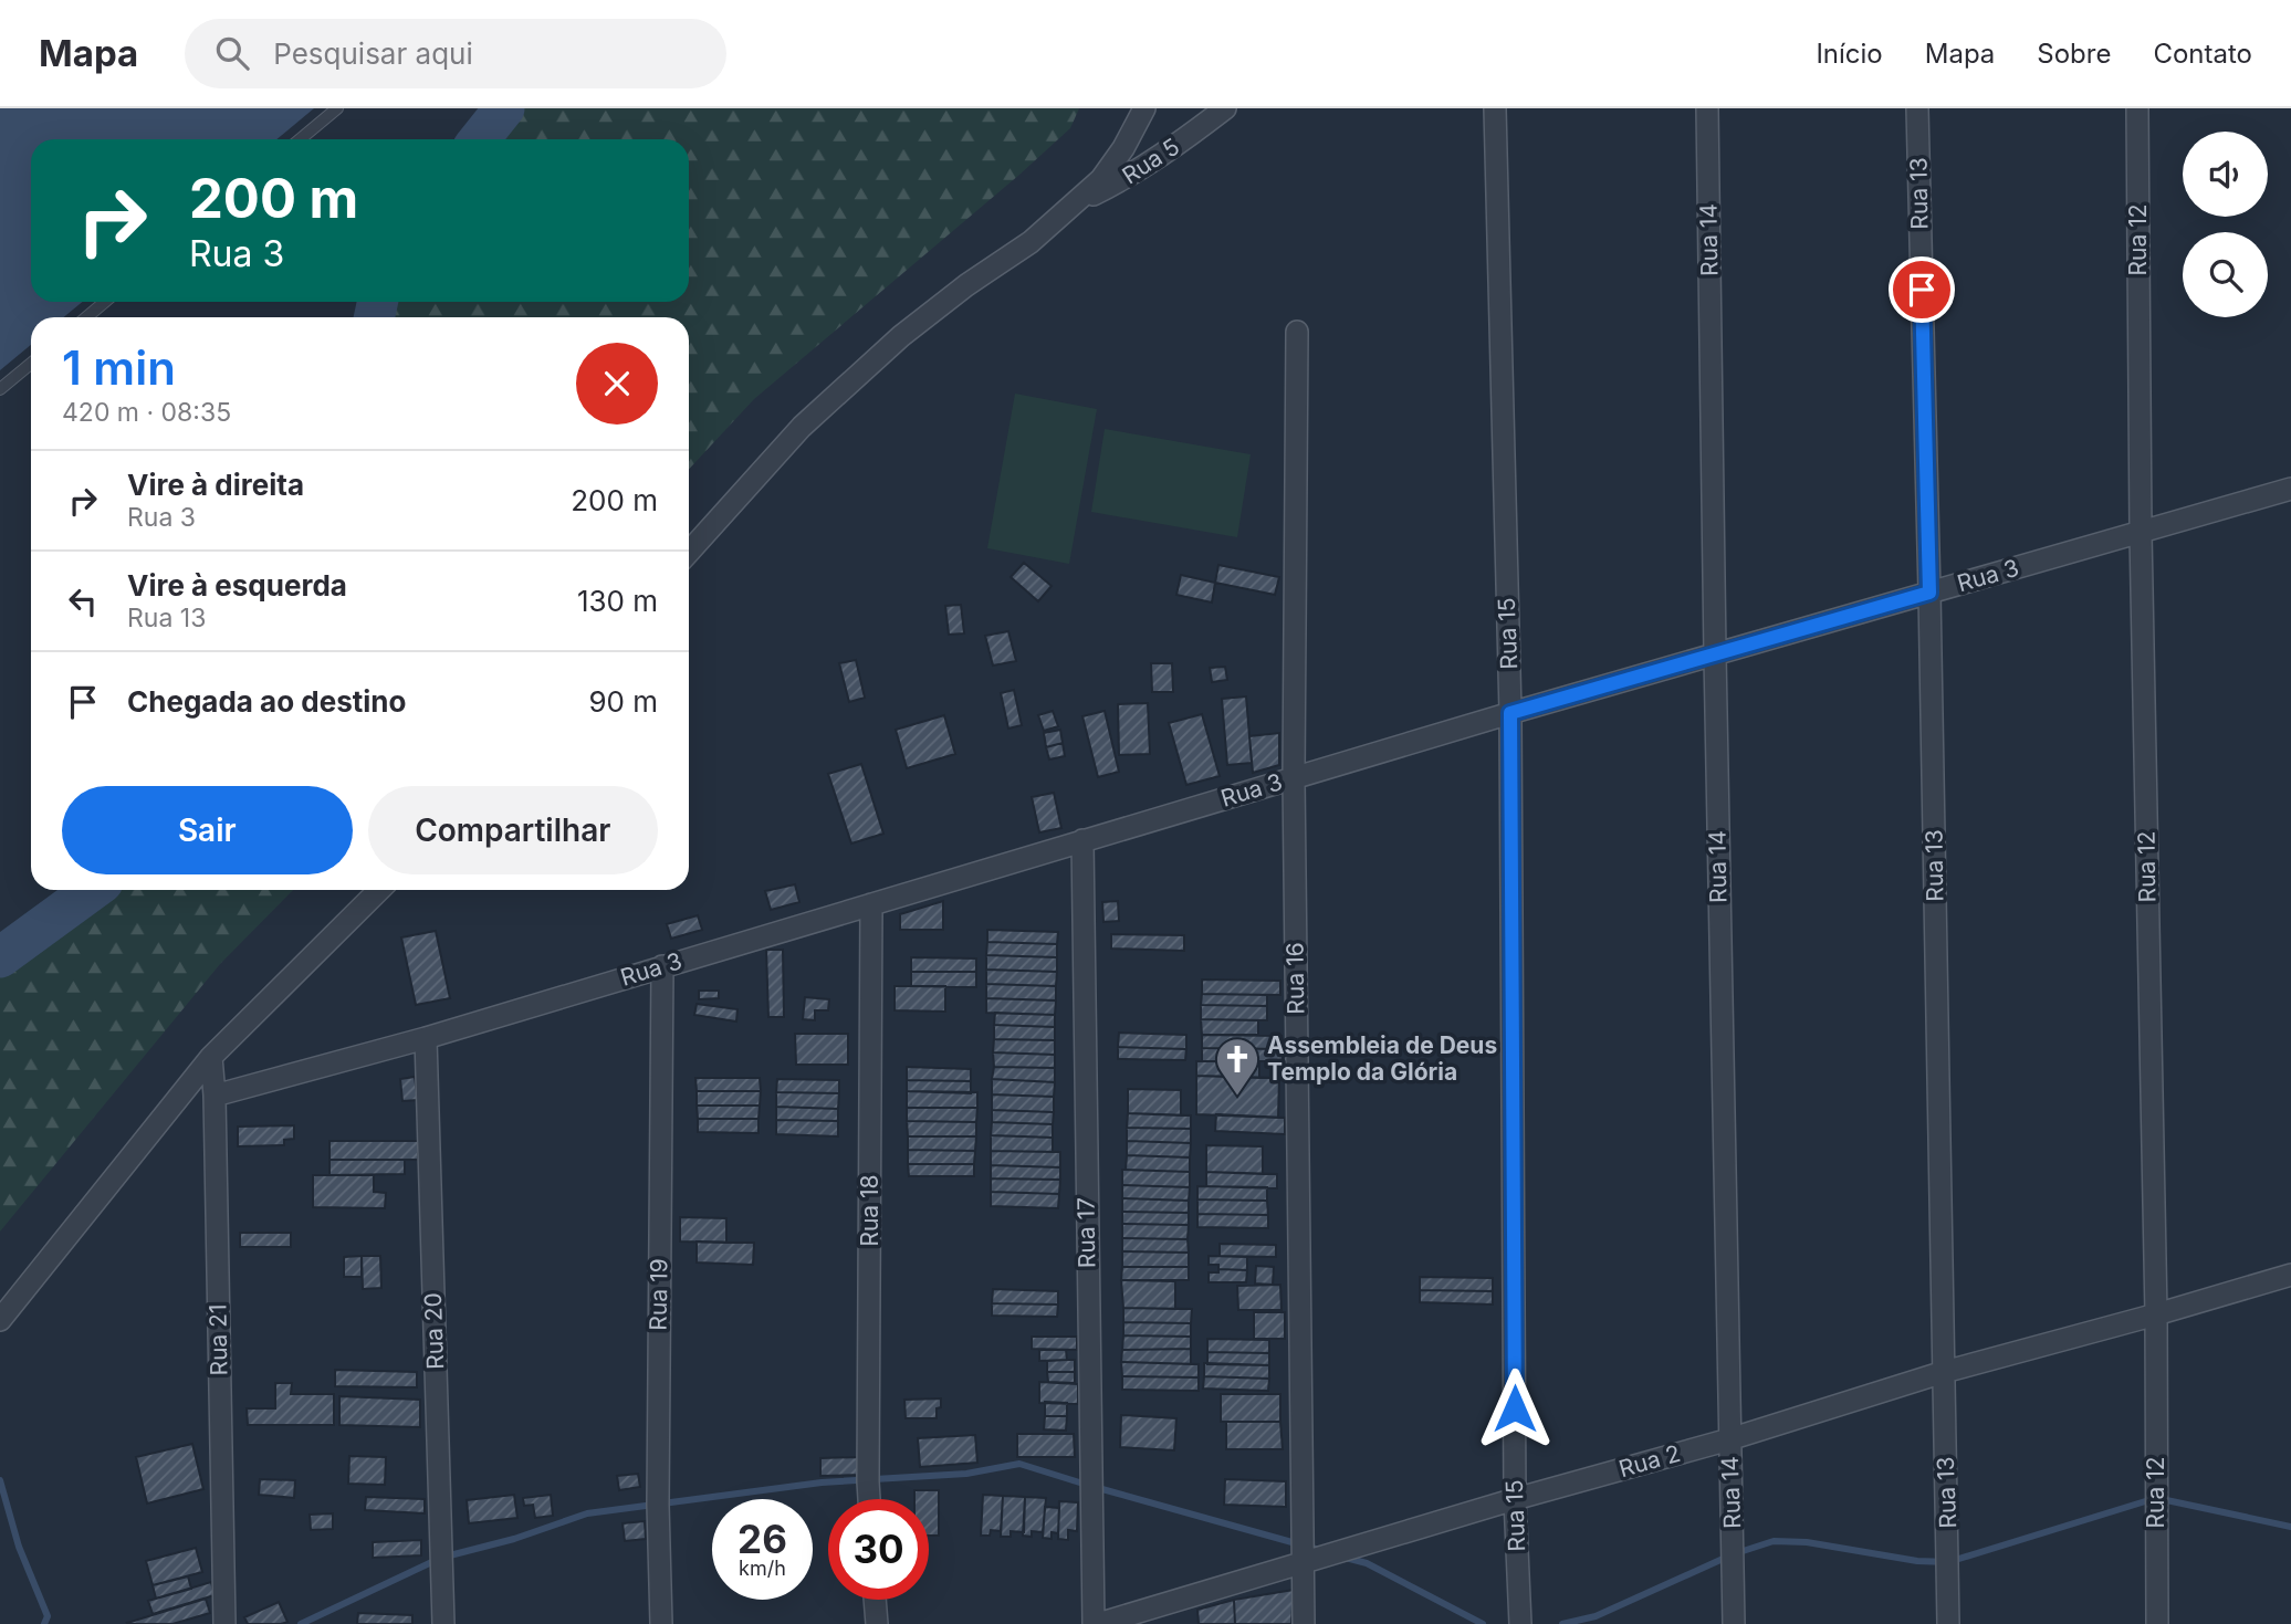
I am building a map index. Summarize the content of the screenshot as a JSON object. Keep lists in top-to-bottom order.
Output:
{
  "streets": {
    "street": [
      "Rua 5",
      "Rua 13",
      "Rua 14",
      "Rua 12",
      "Rua 3",
      "Rua 15",
      "Rua 16",
      "Rua 18",
      "Rua 17",
      "Rua 19",
      "Rua 20",
      "Rua 21",
      "Rua 2"
    ]
  },
  "crossings": [
    ["Rua 13", "Rua 3"],
    ["Rua 13", "Rua 2"],
    ["Rua 14", "Rua 3"],
    ["Rua 14", "Rua 2"],
    ["Rua 12", "Rua 3"],
    ["Rua 12", "Rua 2"],
    ["Rua 3", "Rua 15"],
    ["Rua 3", "Rua 16"],
    ["Rua 3", "Rua 18"],
    ["Rua 3", "Rua 17"],
    ["Rua 3", "Rua 19"],
    ["Rua 3", "Rua 20"],
    ["Rua 3", "Rua 21"],
    ["Rua 15", "Rua 2"],
    ["Rua 16", "Rua 2"],
    ["Rua 17", "Rua 2"]
  ],
  "places": {
    "church": ["Assembleia de Deus Templo da Glória"]
  },
  "page": {
    "header": "Mapa",
    "search": "Pesquisar aqui",
    "nav": [
      "Início",
      "Mapa",
      "Sobre",
      "Contato"
    ],
    "turn": ["200 m", "Rua 3"],
    "heading": ["1 min", "420 m · 08:35"],
    "list": [
      {
        "name": "Vire à direita",
        "note": "Rua 3",
        "value": "200 m"
      },
      {
        "name": "Vire à esquerda",
        "note": "Rua 13",
        "value": "130 m"
      },
      {
        "name": "Chegada ao destino",
        "value": "90 m"
      }
    ],
    "buttons": ["Sair", "Compartilhar"],
    "speed": "26 km/h",
    "limit": "30"
  }
}
